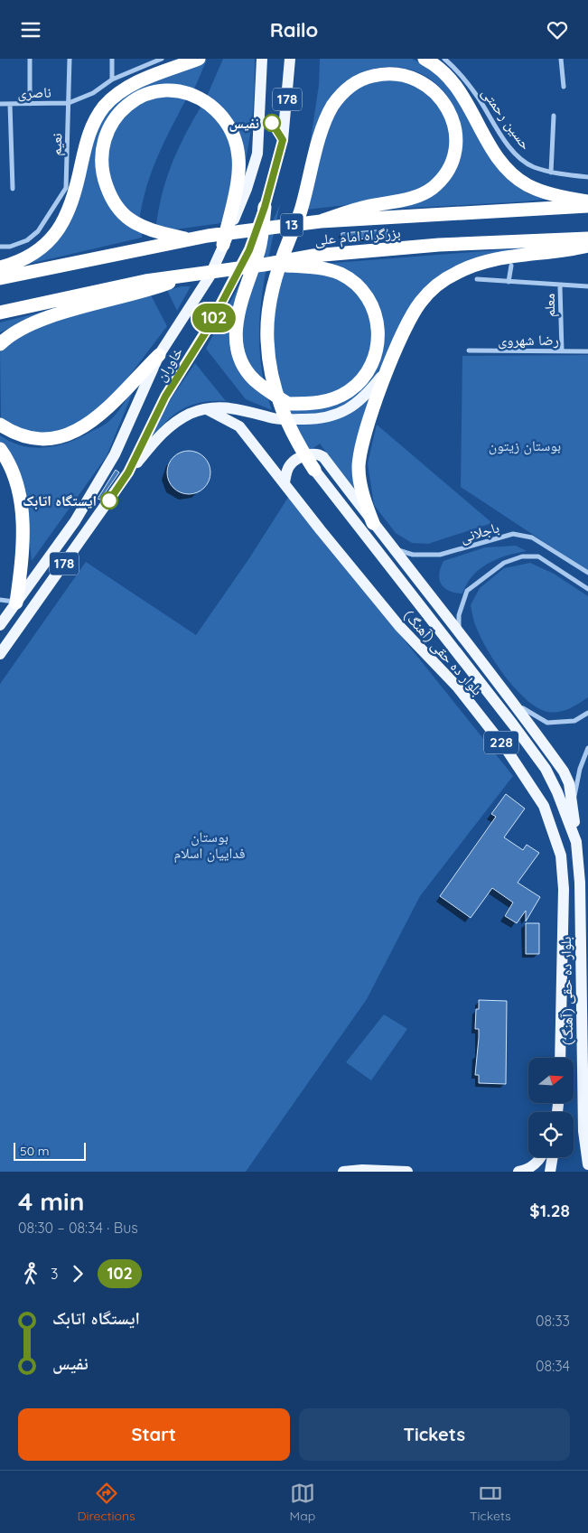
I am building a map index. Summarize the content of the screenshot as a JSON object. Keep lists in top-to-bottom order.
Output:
{
  "streets": {
    "highway": ["13", "بزرگراه امام علی"],
    "main road": [
      "178",
      "خاوران",
      "بلوار ده حقی (آهنگ)",
      "228"
    ],
    "street": [
      "ناصری",
      "حسین رحمتی",
      "نعیم",
      "معلم",
      "رضا شهروی",
      "باجلانی"
    ]
  },
  "crossings": [
    ["ناصری", "نعیم"],
    ["معلم", "رضا شهروی"]
  ],
  "parks": ["بوستان زیتون", "بوستان فداییان اسلام"],
  "places": ["نفیس", "ایستگاه اتابک"],
  "lines": ["bus line 102"],
  "scale_bar": "50 m",
  "north": "right",
  "page": {
    "header": "Railo",
    "on_map": "102",
    "scale": "50 m",
    "heading": ["4 min", "08:30 – 08:34 · Bus", "$1.28"],
    "legs": ["3", "102"],
    "list": [
      {
        "name": "ایستگاه اتابک",
        "value": "08:33"
      },
      {
        "name": "نفیس",
        "value": "08:34"
      }
    ],
    "buttons": ["Start", "Tickets"],
    "tabs": ["Directions", "Map", "Tickets"]
  }
}
